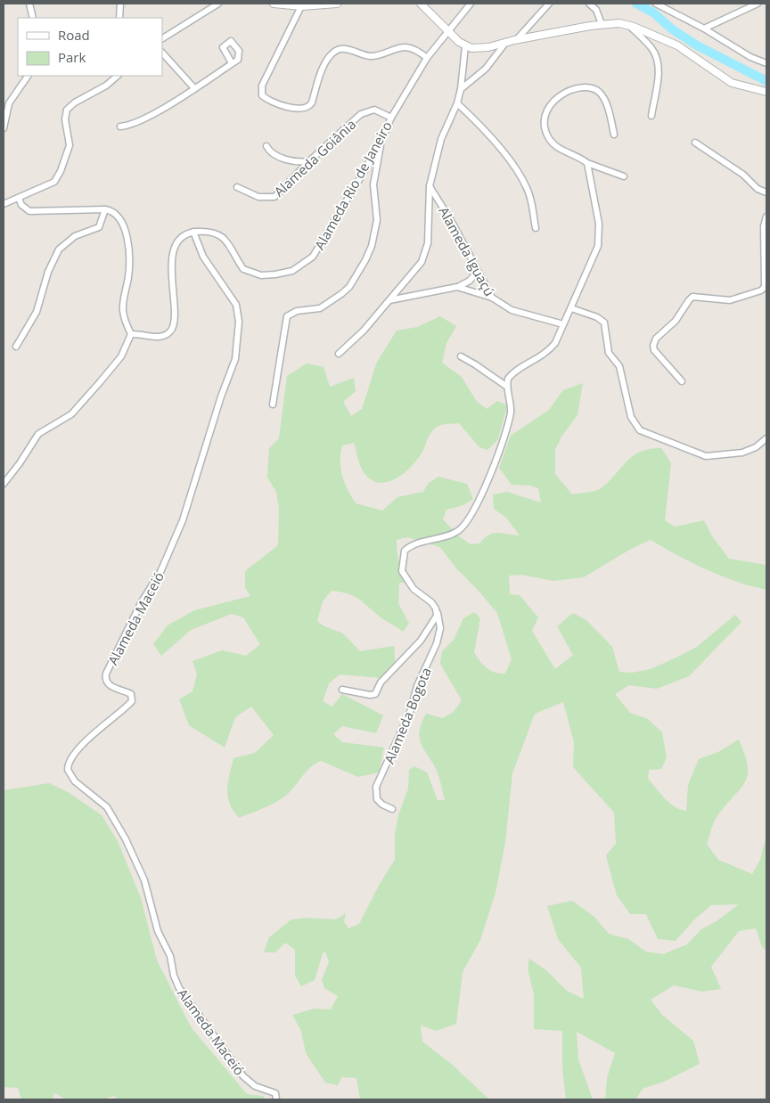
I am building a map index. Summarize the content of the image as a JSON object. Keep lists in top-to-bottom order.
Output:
{
  "streets": {
    "street": [
      "Alameda Goiânia",
      "Alameda Rio de Janeiro",
      "Alameda Iguaçú",
      "Alameda Maceió",
      "Alameda Bogota"
    ]
  },
  "crossings": [
    ["Alameda Goiânia", "Alameda Rio de Janeiro"],
    ["Alameda Rio de Janeiro", "Alameda Maceió"]
  ],
  "legend": ["Road", "Park"]
}
